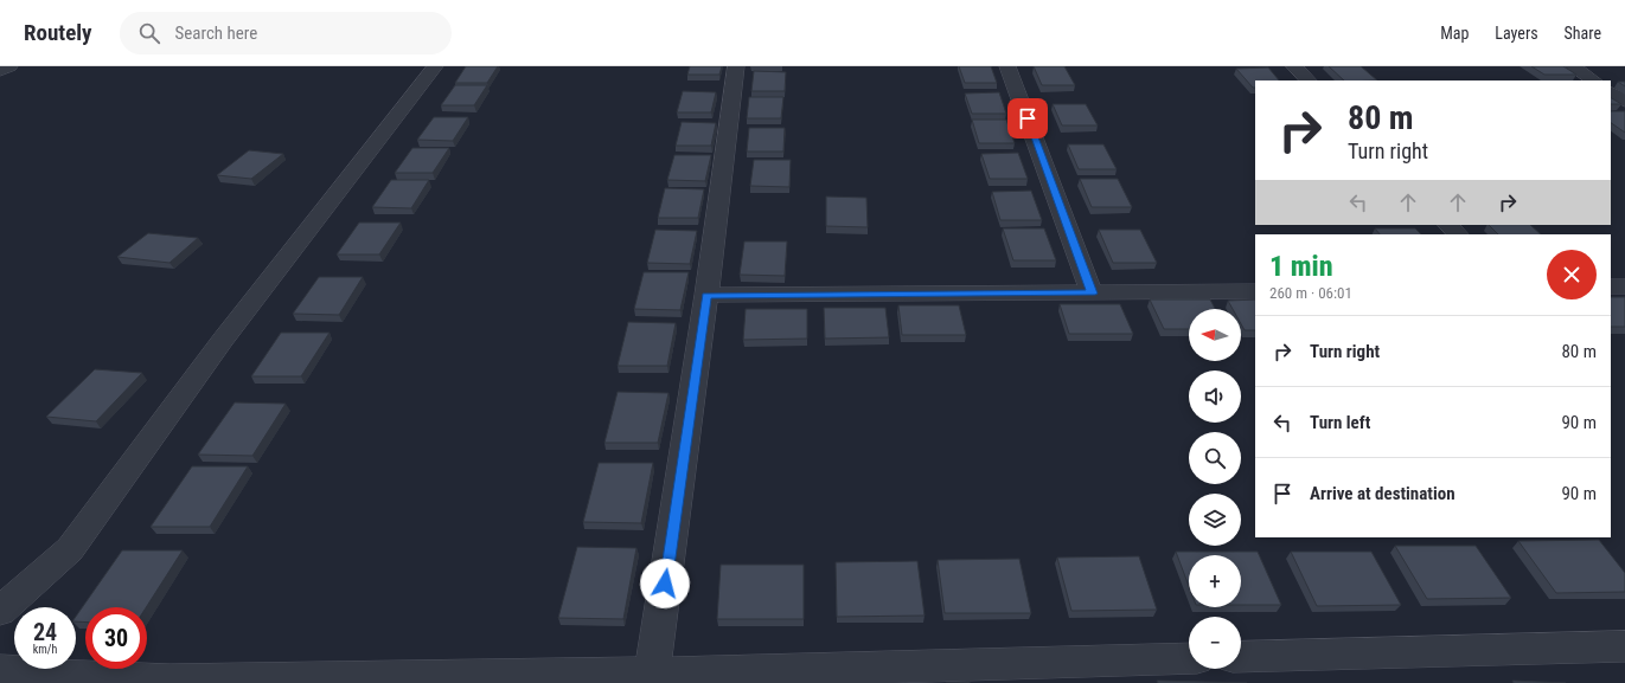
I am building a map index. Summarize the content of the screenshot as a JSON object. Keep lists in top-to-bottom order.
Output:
{
  "north": "left",
  "page": {
    "header": "Routely",
    "search": "Search here",
    "nav": ["Map", "Layers", "Share"],
    "turn": ["80 m", "Turn right"],
    "heading": ["1 min", "260 m · 06:01"],
    "map_buttons": ["+", "−"],
    "list": [
      {
        "name": "Turn right",
        "value": "80 m"
      },
      {
        "name": "Turn left",
        "value": "90 m"
      },
      {
        "name": "Arrive at destination",
        "value": "90 m"
      }
    ],
    "speed": "24 km/h",
    "limit": "30"
  }
}
